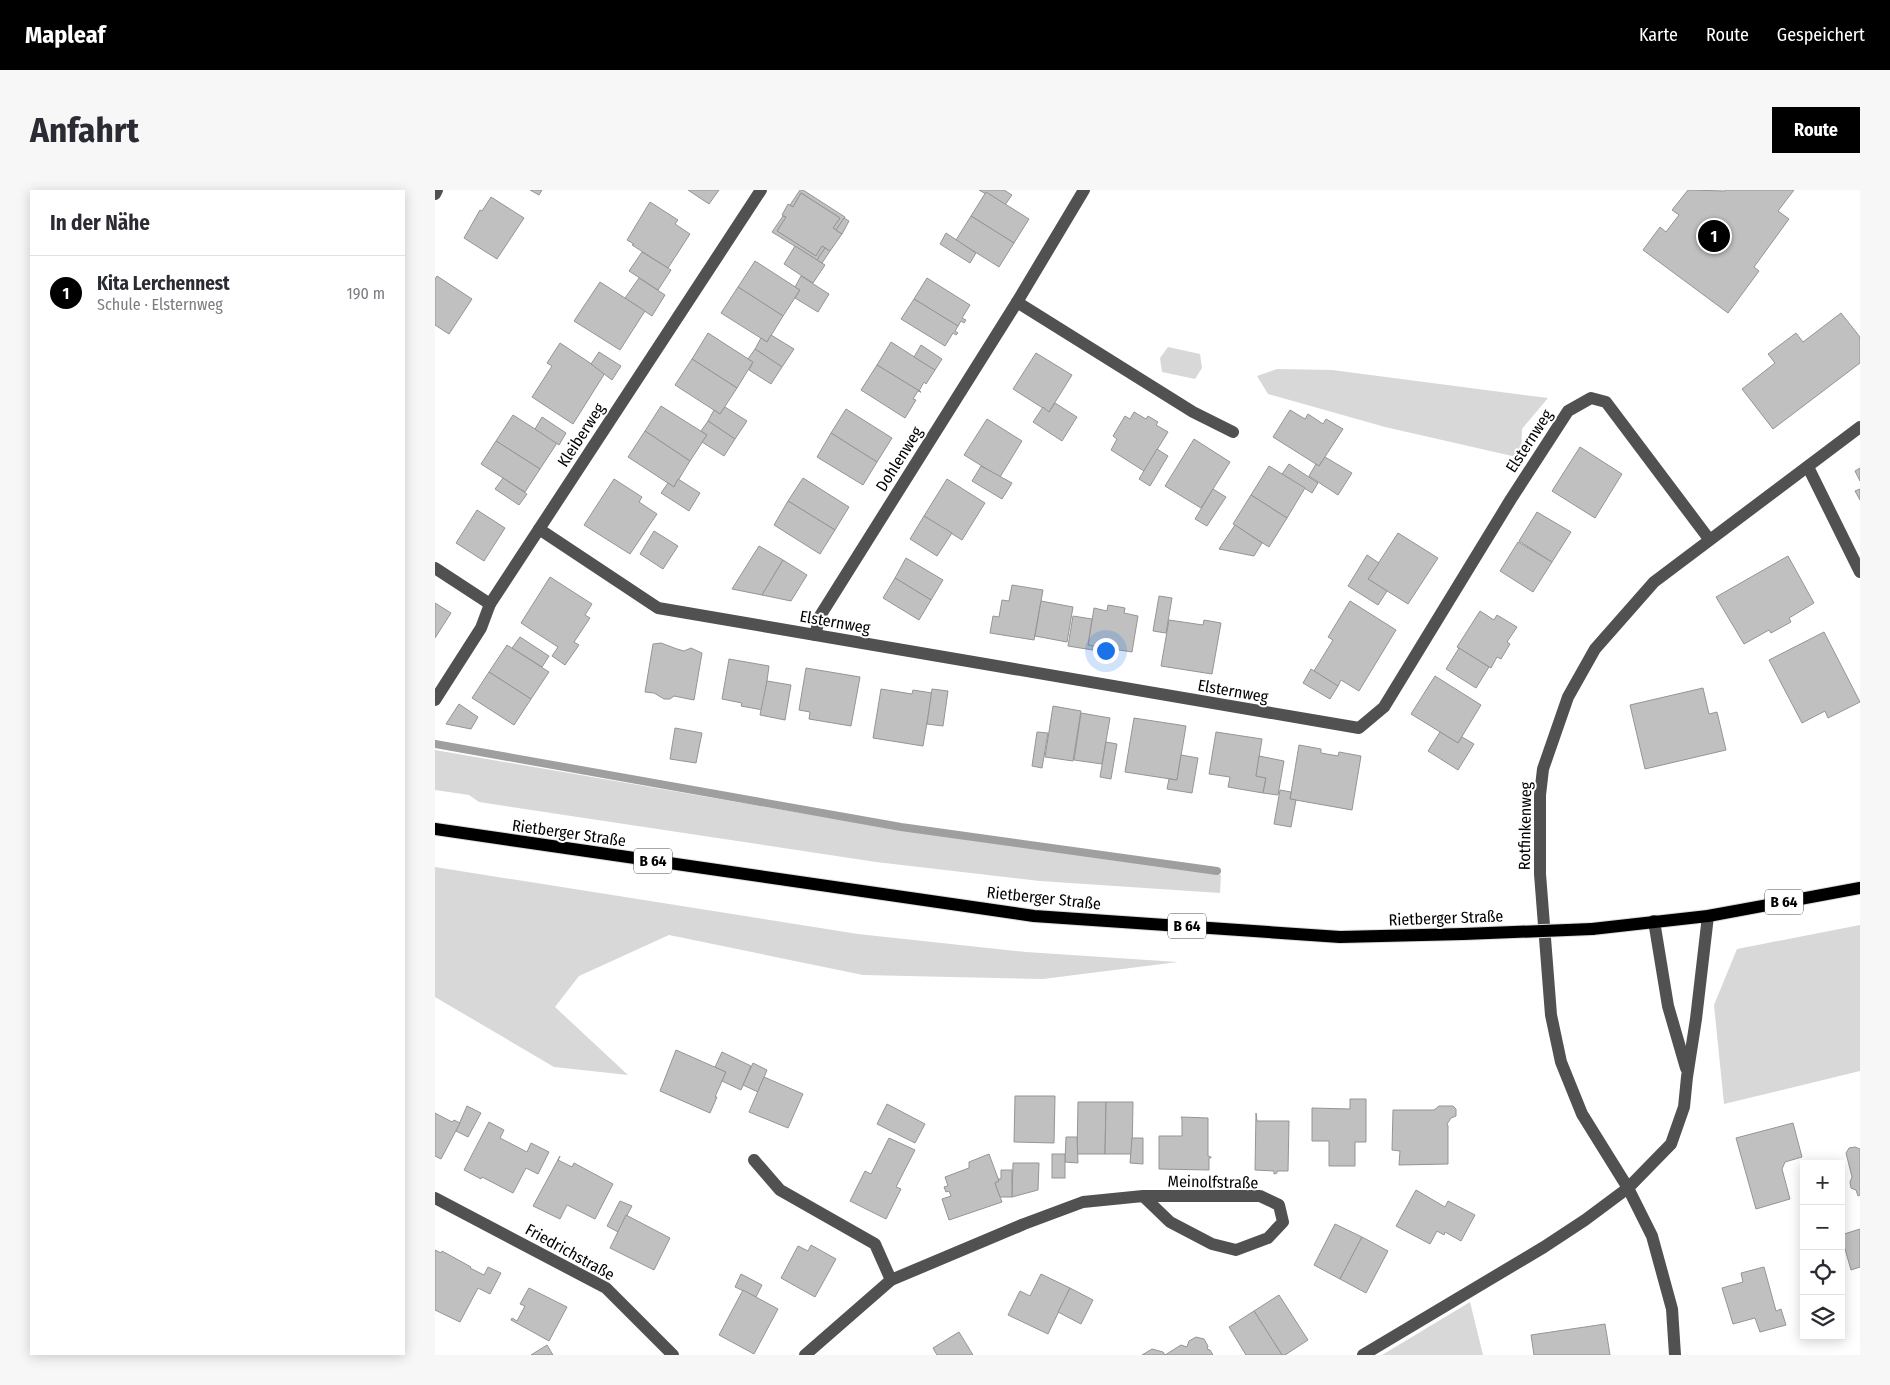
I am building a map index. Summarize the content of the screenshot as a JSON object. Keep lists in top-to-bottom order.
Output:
{
  "streets": {
    "main road": ["Rietberger Straße", "B 64"],
    "street": [
      "Kleiberweg",
      "Elsternweg",
      "Dohlenweg",
      "Rotfinkenweg",
      "Meinolfstraße",
      "Friedrichstraße"
    ]
  },
  "crossings": [
    ["Kleiberweg", "Elsternweg"],
    ["Elsternweg", "Dohlenweg"],
    ["Elsternweg", "Rotfinkenweg"]
  ],
  "page": {
    "header": "Mapleaf",
    "nav": ["Karte", "Route", "Gespeichert"],
    "buttons": "Route",
    "title": "Anfahrt",
    "heading": "In der Nähe",
    "pins": "1",
    "list": [
      {
        "mark": "1",
        "name": "Kita Lerchennest",
        "note": "Schule · Elsternweg",
        "value": "190 m"
      }
    ],
    "map_buttons": ["+", "−"]
  }
}
